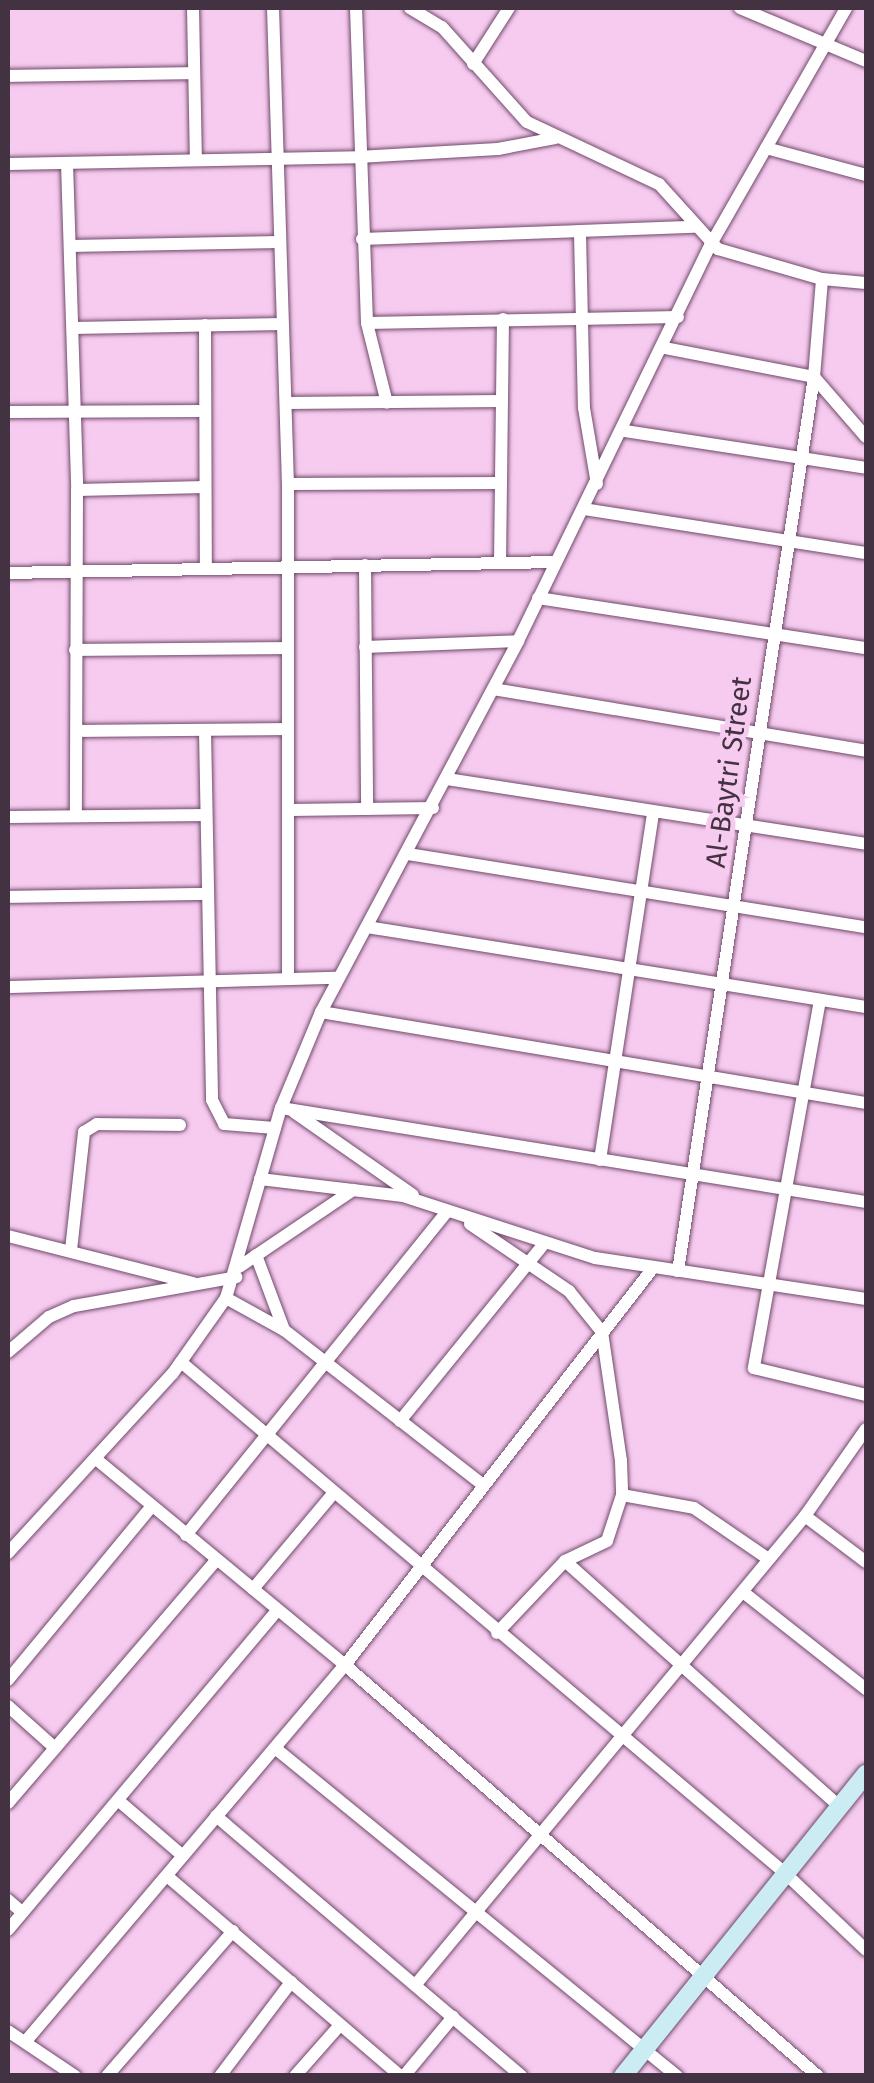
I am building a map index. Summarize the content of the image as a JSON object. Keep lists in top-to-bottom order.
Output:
{
  "streets": {
    "street": ["Al-Baytri Street"]
  }
}
